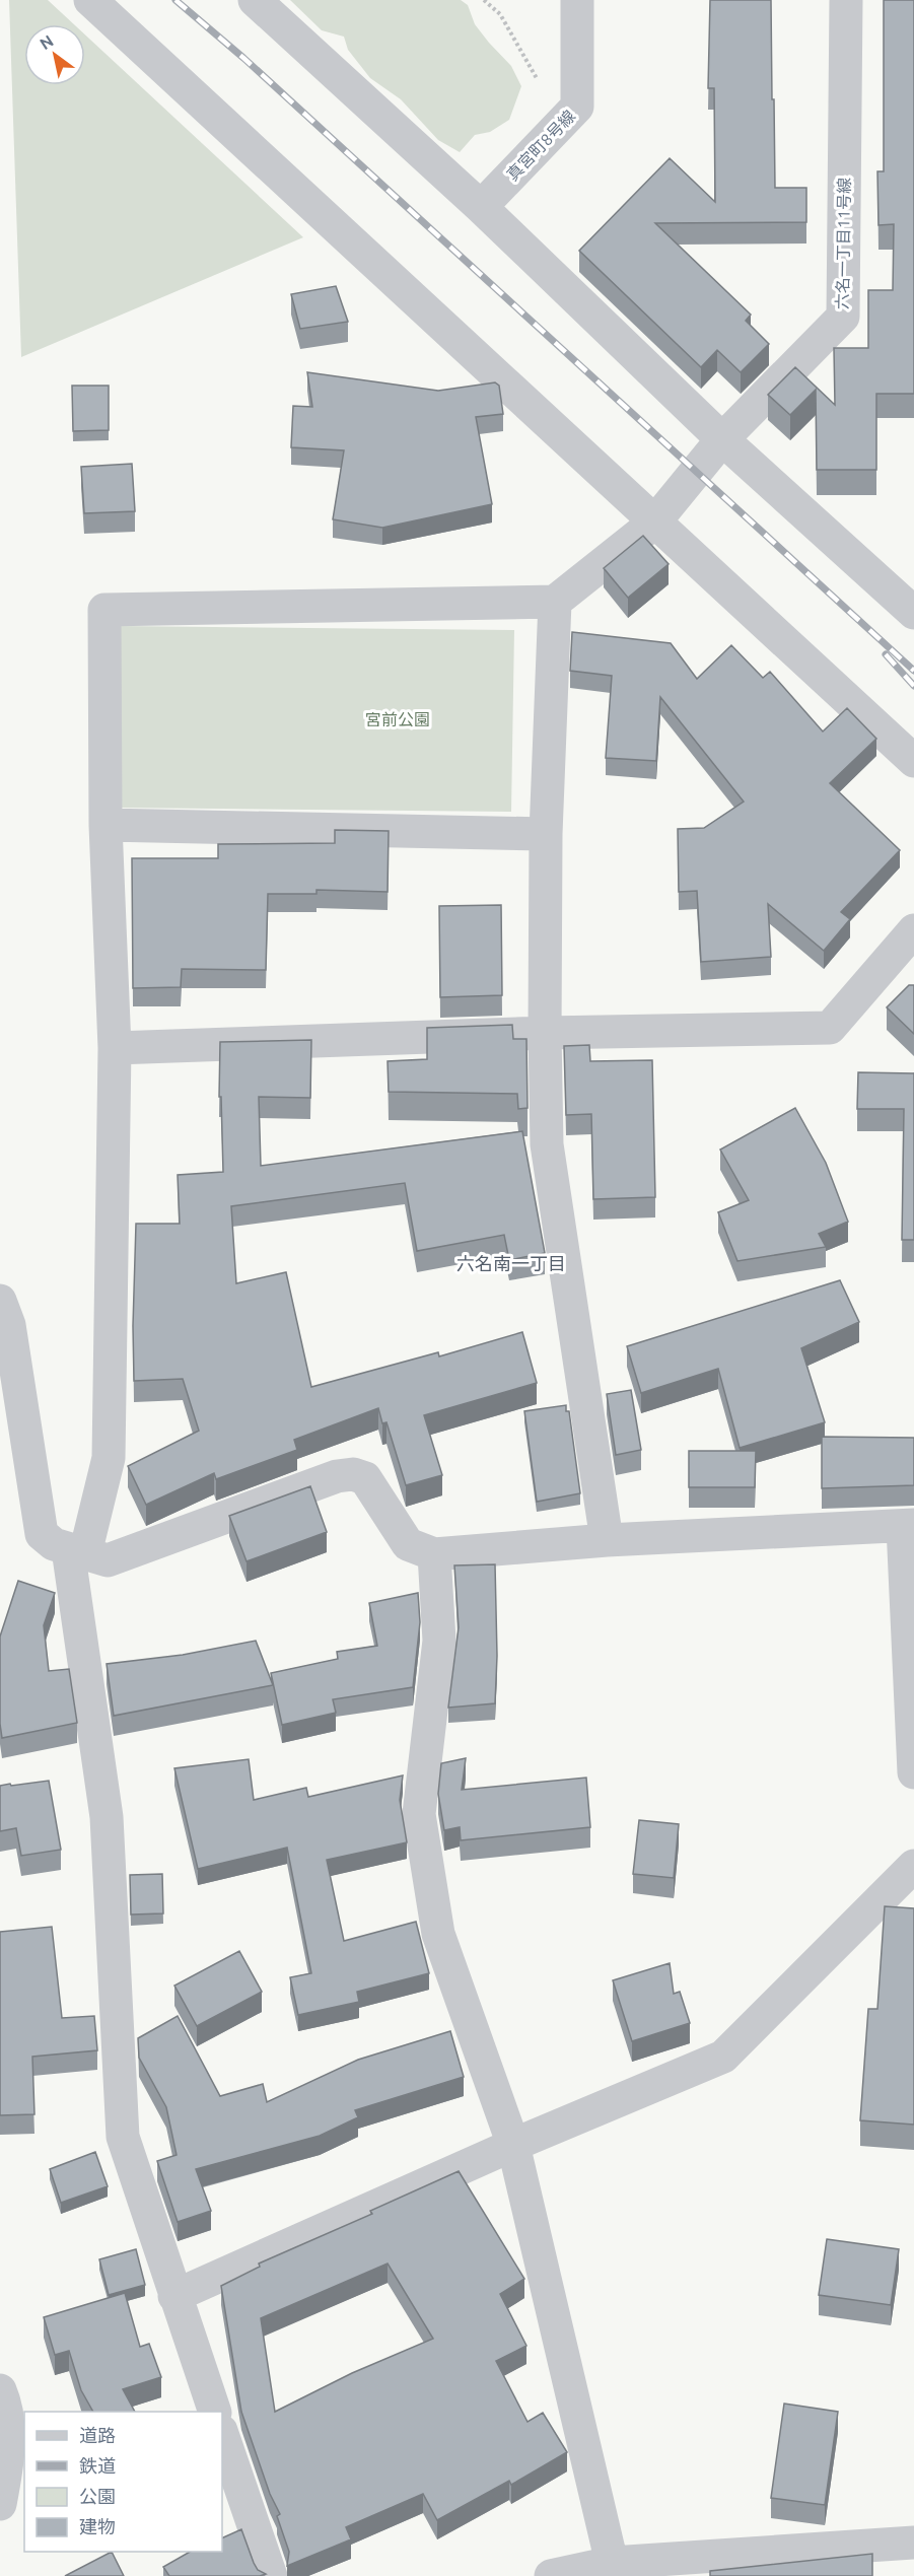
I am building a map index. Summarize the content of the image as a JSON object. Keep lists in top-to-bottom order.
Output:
{
  "streets": {
    "street": ["真宮町8号線", "六名一丁目11号線"]
  },
  "districts": ["六名南一丁目"],
  "parks": ["宮前公園"],
  "legend": [
    "道路",
    "鉄道",
    "公園",
    "建物"
  ],
  "north": "top left"
}
